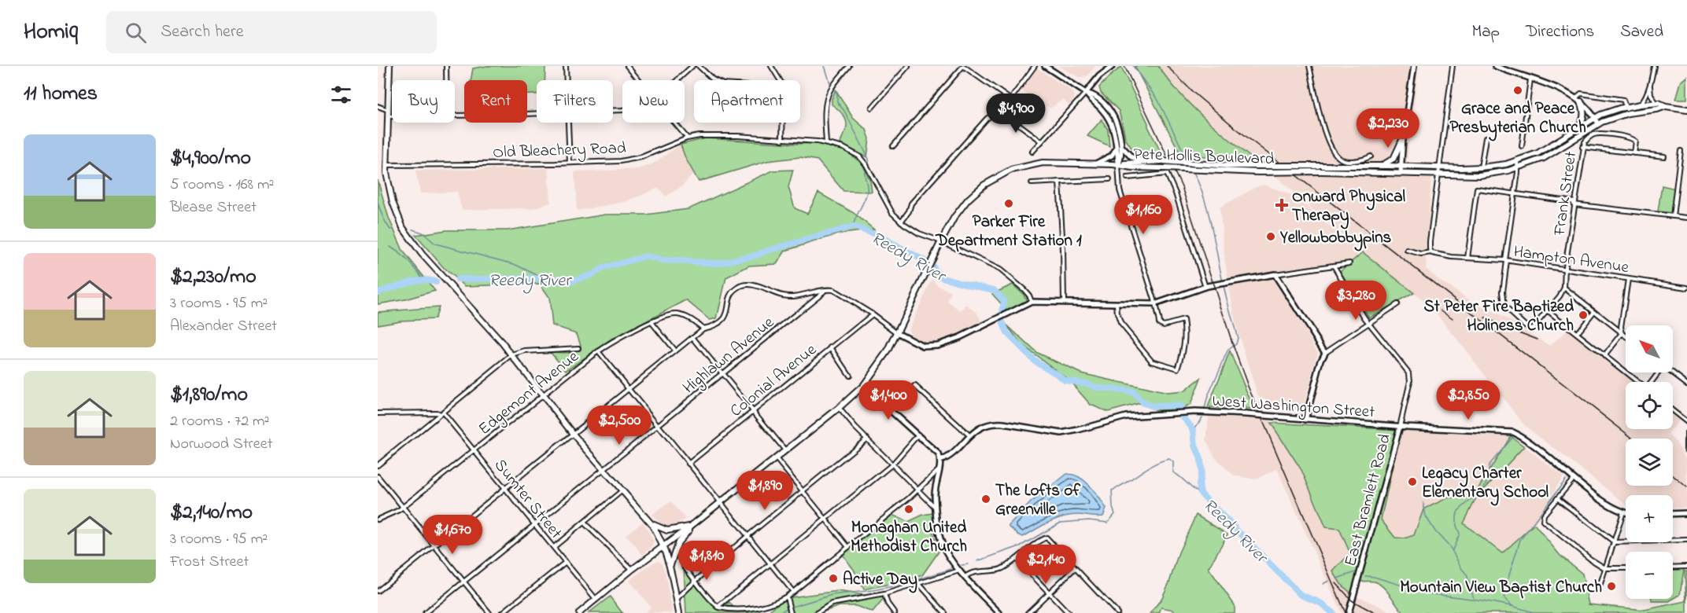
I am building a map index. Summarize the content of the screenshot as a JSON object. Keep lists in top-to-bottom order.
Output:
{
  "streets": {
    "main road": ["Pete Hollis Boulevard"],
    "street": [
      "Old Bleachery Road",
      "Frank Street",
      "Hampton Avenue",
      "Highlawn Avenue",
      "Colonial Avenue",
      "Edgemont Avenue",
      "West Washington Street",
      "Sumter Street",
      "East Bramlett Road"
    ]
  },
  "crossings": [
    ["Frank Street", "Hampton Avenue"],
    ["Highlawn Avenue", "Sumter Street"],
    ["Edgemont Avenue", "Sumter Street"],
    ["West Washington Street", "East Bramlett Road"]
  ],
  "water": ["Reedy River"],
  "places": {
    "other": [
      "Grace and Peace Presbyterian Church",
      "Parker Fire Department Station 1",
      "Yellowbobbypins",
      "St Peter Fire Baptized Holiness Church",
      "Legacy Charter Elementary School",
      "The Lofts of Greenville",
      "Monaghan United Methodist Church",
      "Active Day",
      "Mountain View Baptist Church"
    ],
    "health": ["Onward Physical Therapy"]
  },
  "north": "top left",
  "page": {
    "header": "Homiq",
    "search": "Search here",
    "nav": ["Map", "Directions", "Saved"],
    "heading": "11 homes",
    "chip": [
      "Buy",
      "Rent",
      "Filters",
      "New",
      "Apartment"
    ],
    "price": [
      "$4,900",
      "$2,230",
      "$1,160",
      "$3,280",
      "$1,400",
      "$2,850",
      "$2,500",
      "$1,890",
      "$1,670",
      "$1,810",
      "$2,140"
    ],
    "list": [
      {
        "name": "$4,900/mo",
        "note": "5 rooms · 168 m² · Blease Street"
      },
      {
        "name": "$2,230/mo",
        "note": "3 rooms · 95 m² · Alexander Street"
      },
      {
        "name": "$1,890/mo",
        "note": "2 rooms · 72 m² · Norwood Street"
      },
      {
        "name": "$2,140/mo",
        "note": "3 rooms · 95 m² · Frost Street"
      }
    ],
    "map_buttons": ["+", "−"]
  }
}
